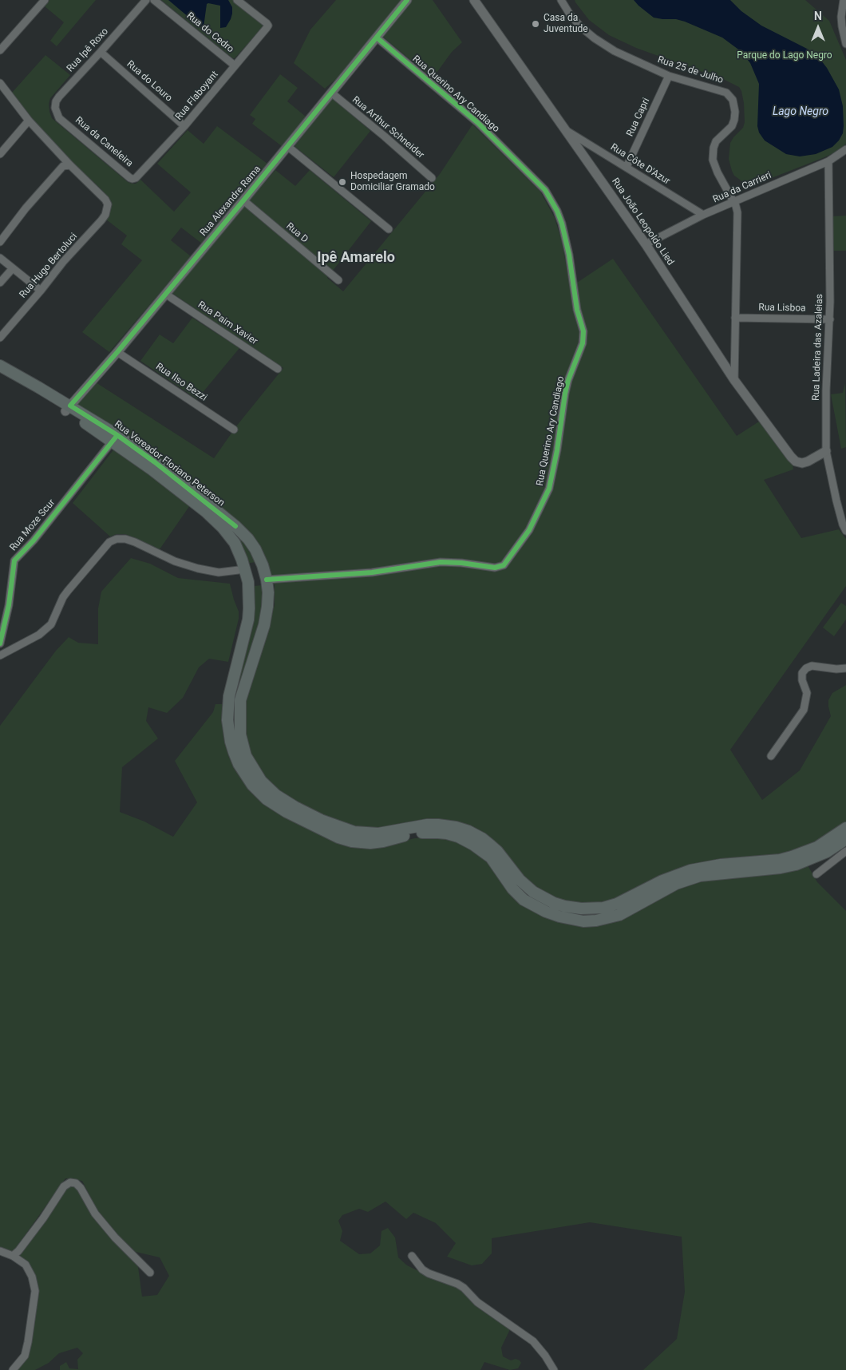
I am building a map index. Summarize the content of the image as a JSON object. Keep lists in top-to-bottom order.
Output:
{
  "streets": {
    "main road": ["Rua Vereador Floriano Peterson"],
    "street": [
      "Rua do Cedro",
      "Rua Ipê Roxo",
      "Rua 25 de Julho",
      "Rua do Louro",
      "Rua Querino Ary Candiago",
      "Rua Flaboyant",
      "Rua Capri",
      "Rua Arthur Schneider",
      "Rua da Caneleira",
      "Rua Côte D'Azur",
      "Rua da Carrieri",
      "Rua Alexandre Rama",
      "Rua João Leopoldo Lied",
      "Rua D",
      "Rua Hugo Bertoluci",
      "Rua Lisboa",
      "Rua Paim Xavier",
      "Rua Ladeira das Azaleias",
      "Rua Ilso Bezzi",
      "Rua Moze Scur"
    ]
  },
  "crossings": [
    ["Rua do Cedro", "Rua Flaboyant"],
    ["Rua Ipê Roxo", "Rua do Louro"],
    ["Rua Ipê Roxo", "Rua da Caneleira"],
    ["Rua 25 de Julho", "Rua Capri"],
    ["Rua 25 de Julho", "Rua da Carrieri"],
    ["Rua 25 de Julho", "Rua João Leopoldo Lied"],
    ["Rua 25 de Julho", "Rua Lisboa"],
    ["Rua do Louro", "Rua Flaboyant"],
    ["Rua Querino Ary Candiago", "Rua Alexandre Rama"],
    ["Rua Querino Ary Candiago", "Rua Vereador Floriano Peterson"],
    ["Rua Flaboyant", "Rua da Caneleira"],
    ["Rua Capri", "Rua Côte D'Azur"],
    ["Rua Arthur Schneider", "Rua Alexandre Rama"],
    ["Rua Côte D'Azur", "Rua da Carrieri"],
    ["Rua Côte D'Azur", "Rua João Leopoldo Lied"],
    ["Rua da Carrieri", "Rua João Leopoldo Lied"],
    ["Rua da Carrieri", "Rua Ladeira das Azaleias"],
    ["Rua Alexandre Rama", "Rua D"],
    ["Rua Alexandre Rama", "Rua Paim Xavier"],
    ["Rua Alexandre Rama", "Rua Ilso Bezzi"],
    ["Rua Alexandre Rama", "Rua Vereador Floriano Peterson"],
    ["Rua João Leopoldo Lied", "Rua Ladeira das Azaleias"],
    ["Rua Lisboa", "Rua Ladeira das Azaleias"],
    ["Rua Vereador Floriano Peterson", "Rua Moze Scur"]
  ],
  "districts": ["Ipê Amarelo"],
  "water": ["Lago Negro"],
  "parks": ["Parque do Lago Negro"],
  "places": ["Casa da Juventude", "Hospedagem Domiciliar Gramado"],
  "north": "top"
}
